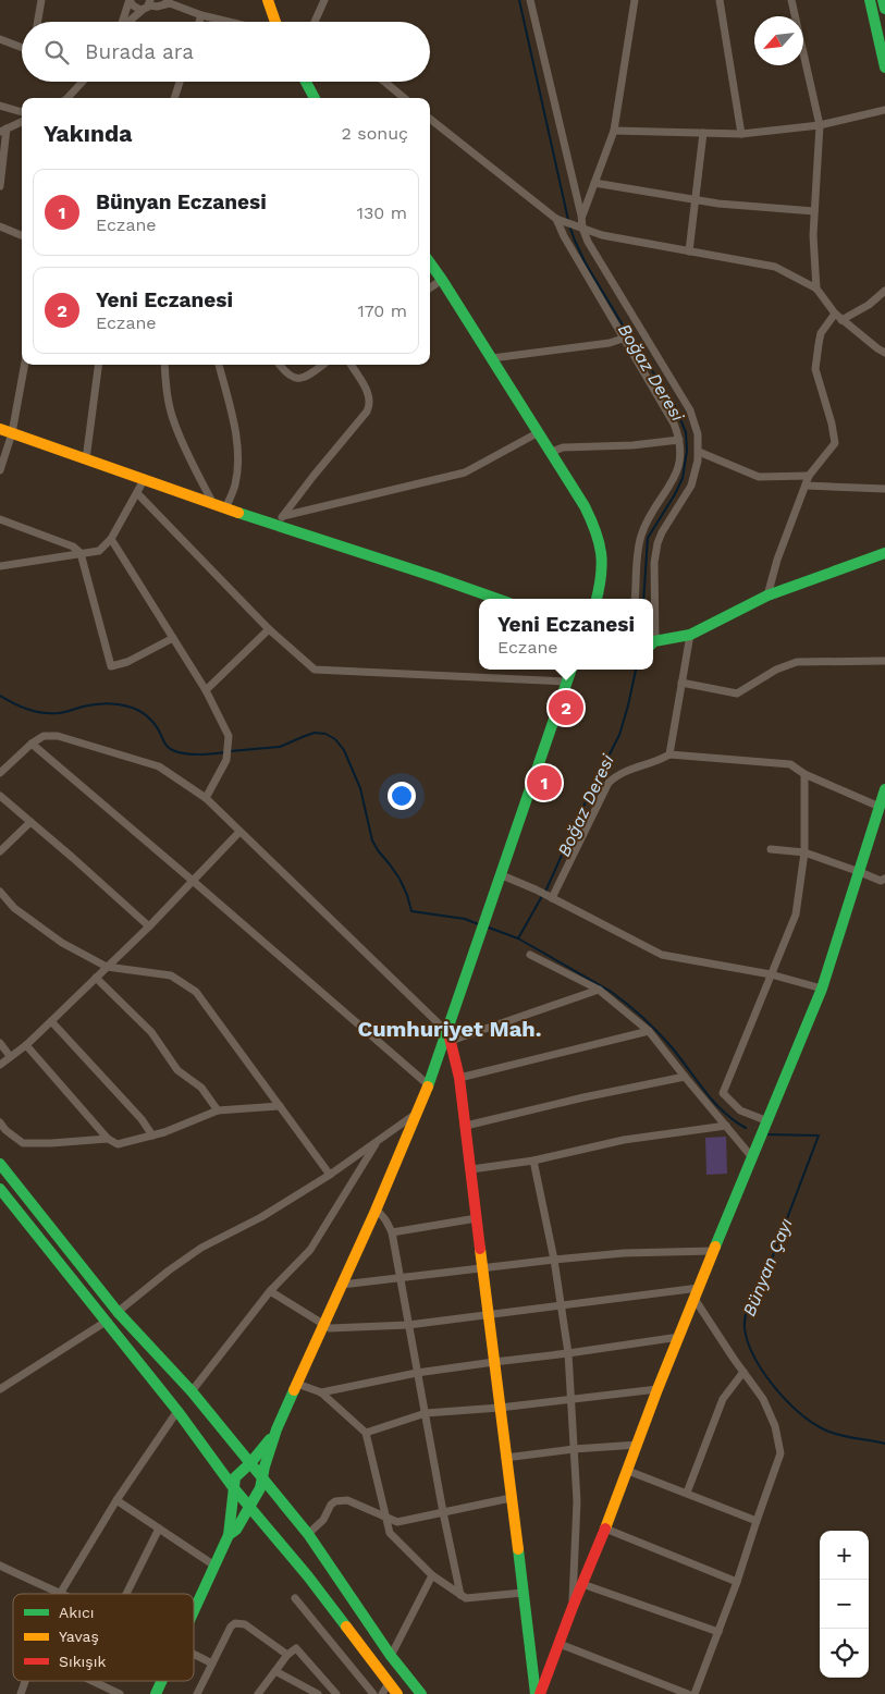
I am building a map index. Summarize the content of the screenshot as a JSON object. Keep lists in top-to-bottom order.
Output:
{
  "districts": ["Cumhuriyet Mah."],
  "water": ["Boğaz Deresi", "Bünyan Çayı"],
  "legend": ["Akıcı", "Yavaş", "Sıkışık"],
  "north": "bottom left",
  "page": {
    "search": "Burada ara",
    "heading": ["Yakında", "2 sonuç"],
    "list": [
      {
        "mark": "1",
        "name": "Bünyan Eczanesi",
        "note": "Eczane",
        "value": "130 m"
      },
      {
        "mark": "2",
        "name": "Yeni Eczanesi",
        "note": "Eczane",
        "value": "170 m"
      }
    ],
    "popup": ["Yeni Eczanesi", "Eczane"],
    "pins": ["2", "1"],
    "map_buttons": ["+", "−"]
  }
}
